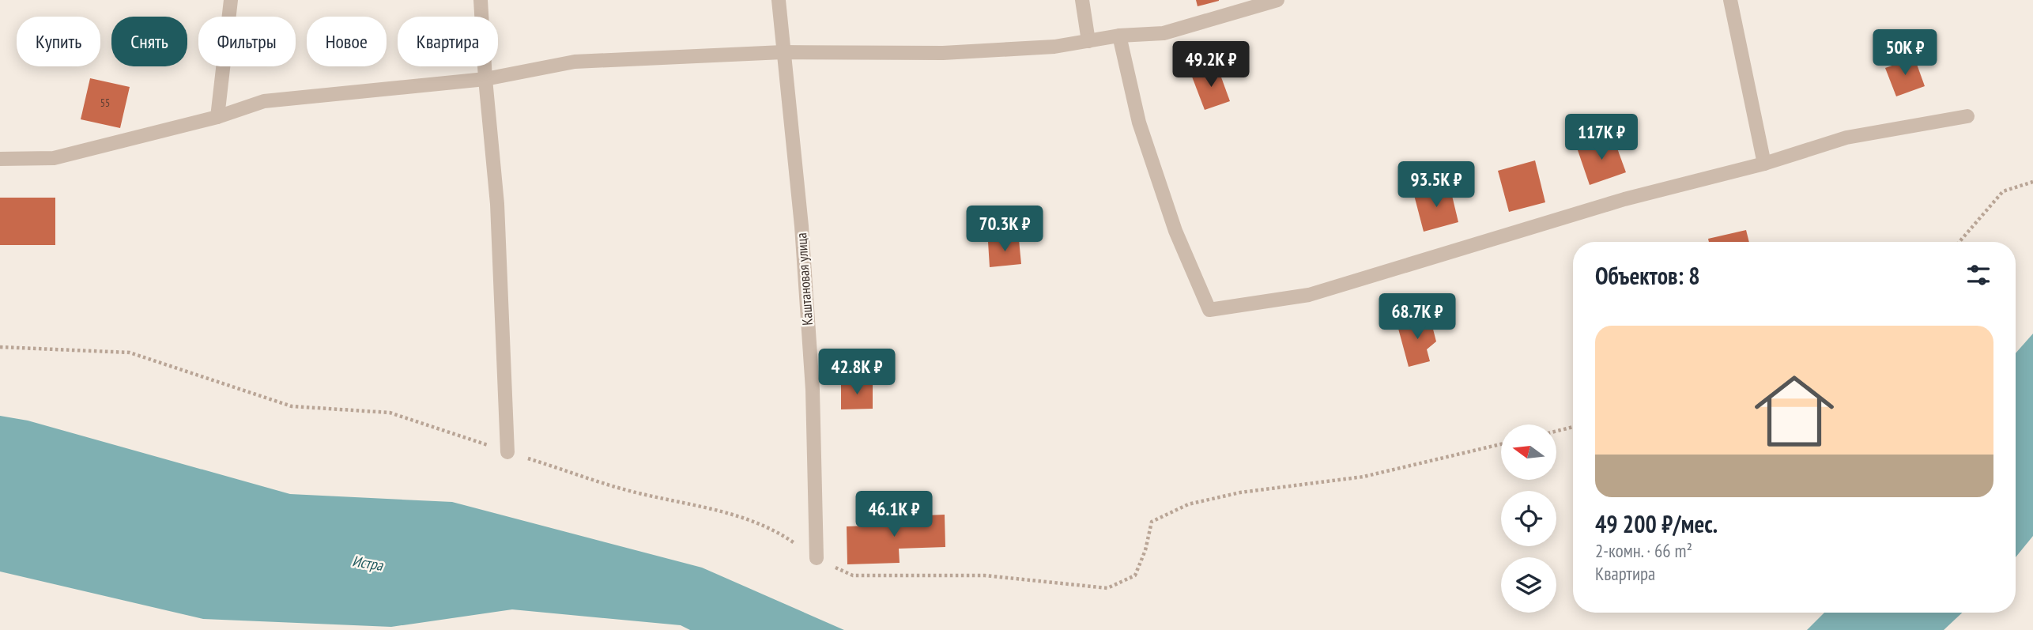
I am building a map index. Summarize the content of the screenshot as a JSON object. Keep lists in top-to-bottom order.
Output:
{
  "streets": {
    "lane": ["Каштановая улица"]
  },
  "water": ["Истра"],
  "house_numbers": ["55"],
  "north": "left",
  "page": {
    "chip": [
      "Купить",
      "Снять",
      "Фильтры",
      "Новое",
      "Квартира"
    ],
    "price": [
      "50K ₽",
      "49.2K ₽",
      "117K ₽",
      "93.5K ₽",
      "70.3K ₽",
      "68.7K ₽",
      "42.8K ₽",
      "46.1K ₽"
    ],
    "heading": "Объектов: 8",
    "list": [
      {
        "name": "49 200 ₽/мес.",
        "note": "2-комн. · 66 m² · Квартира"
      }
    ]
  }
}
